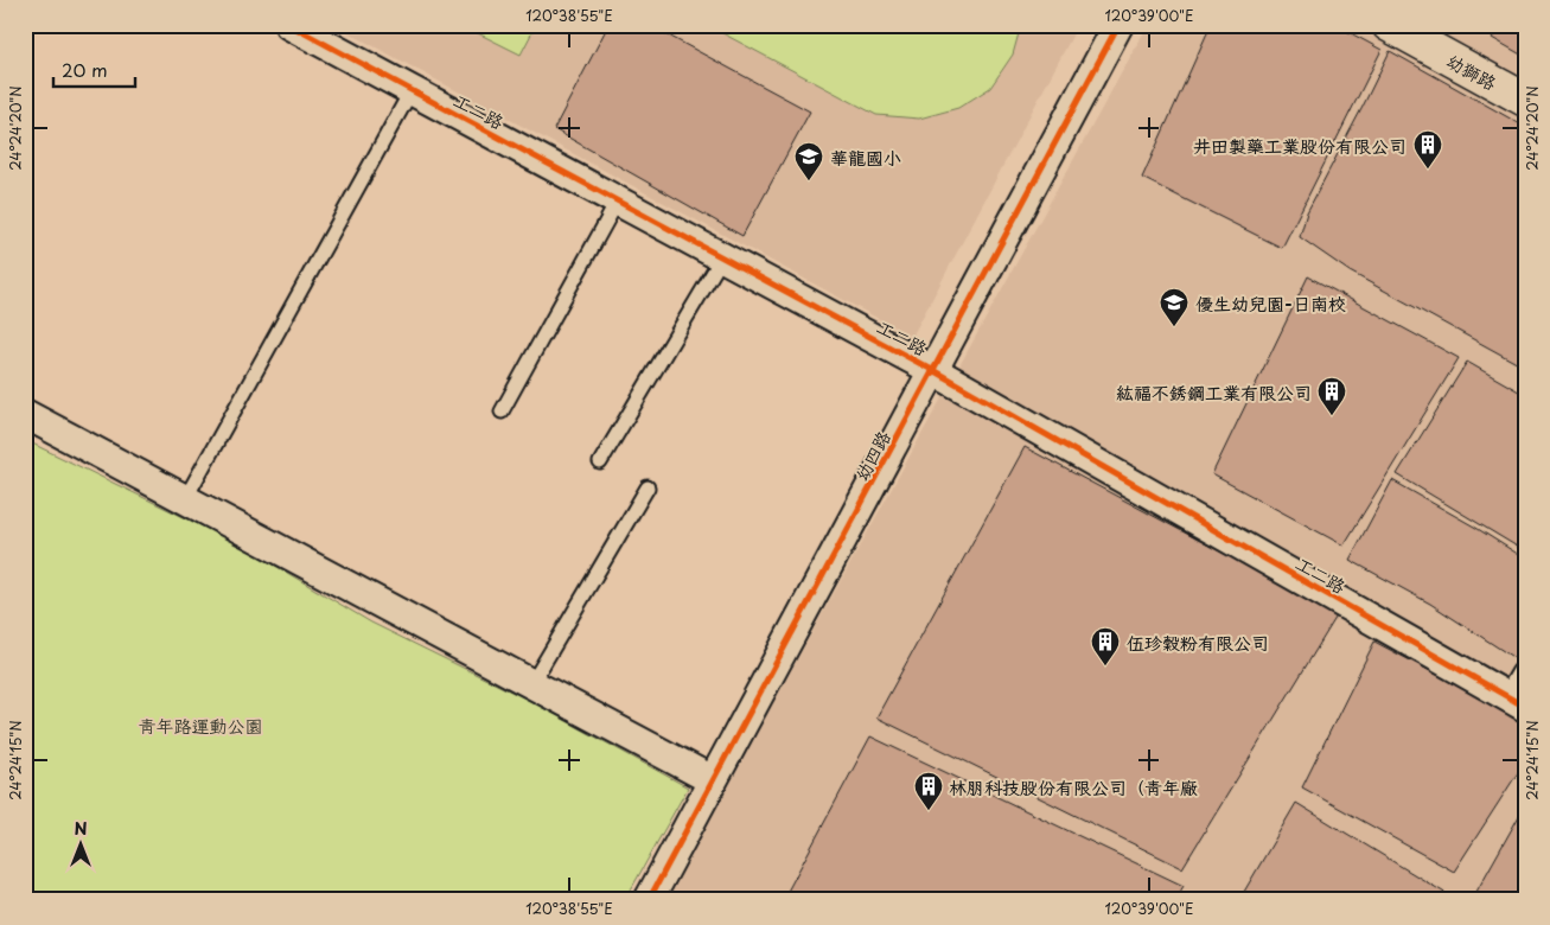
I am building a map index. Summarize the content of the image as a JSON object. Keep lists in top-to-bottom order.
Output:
{
  "streets": {
    "street": ["幼獅路", "工二路", "幼四路"]
  },
  "crossings": [
    ["工二路", "幼四路"]
  ],
  "parks": ["青年路運動公園"],
  "places": {
    "building": [
      "井田製藥工業股份有限公司",
      "紘福不銹鋼工業有限公司",
      "伍珍穀粉有限公司",
      "林朋科技股份有限公司（青年廠"
    ],
    "school or university": ["華龍國小", "優生幼兒園-日南校"]
  },
  "scale_bar": "20 m",
  "north": "top",
  "coordinates": [
    "120°38'55\"E",
    "120°39'00\"E",
    "24°24'20\"N",
    "24°24'15\"N"
  ]
}
